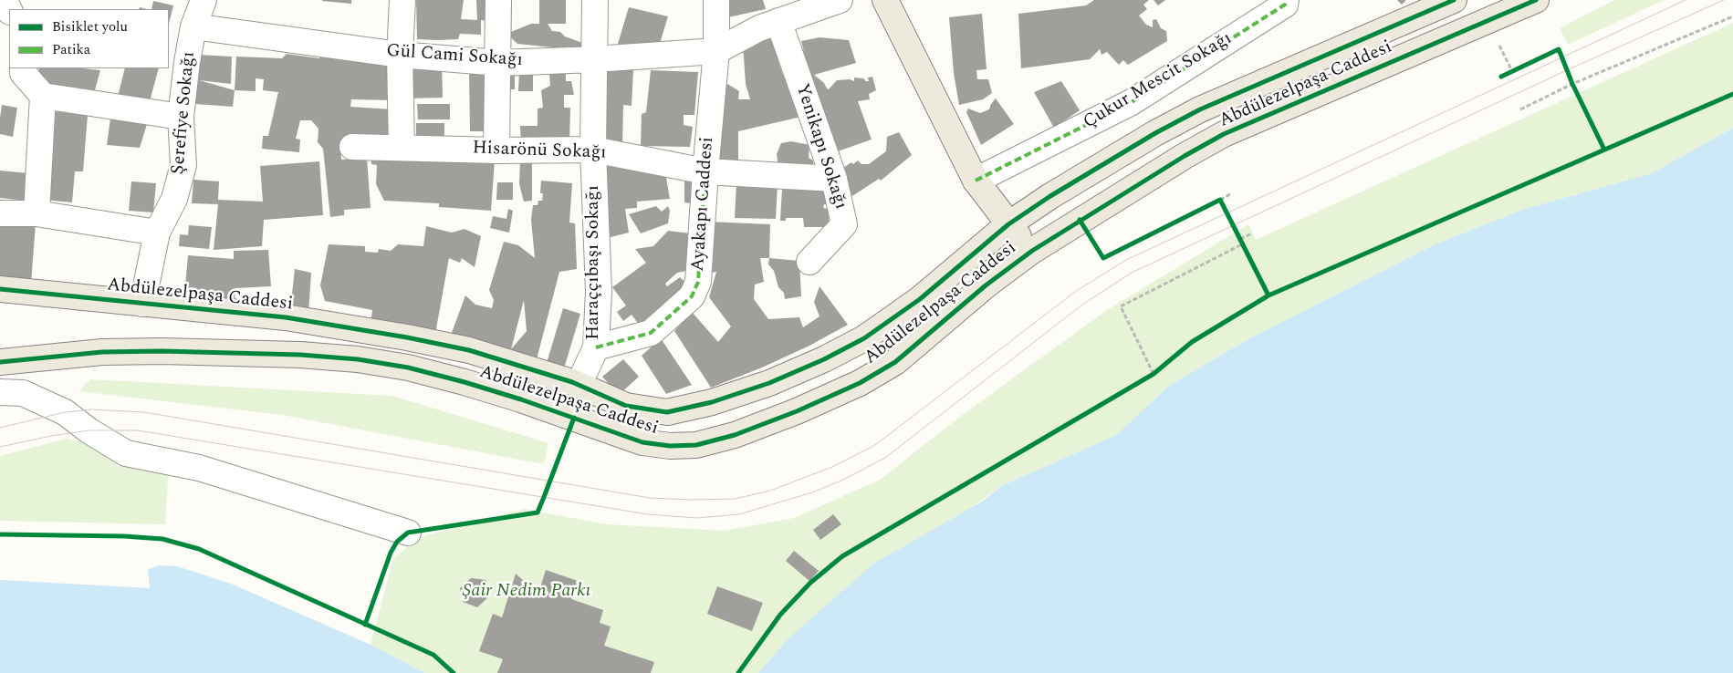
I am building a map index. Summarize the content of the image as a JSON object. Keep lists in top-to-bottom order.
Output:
{
  "streets": {
    "main road": ["Abdülezelpaşa Caddesi"],
    "street": [
      "Gül Cami Sokağı",
      "Çukur Mescit Sokağı",
      "Şerefiye Sokağı",
      "Yenikapı Sokağı",
      "Hisarönü Sokağı",
      "Ayakapı Caddesi",
      "Haraççıbaşı Sokağı"
    ]
  },
  "crossings": [
    ["Gül Cami Sokağı", "Şerefiye Sokağı"],
    ["Gül Cami Sokağı", "Ayakapı Caddesi"],
    ["Gül Cami Sokağı", "Haraççıbaşı Sokağı"],
    ["Abdülezelpaşa Caddesi", "Şerefiye Sokağı"],
    ["Abdülezelpaşa Caddesi", "Haraççıbaşı Sokağı"],
    ["Yenikapı Sokağı", "Hisarönü Sokağı"],
    ["Hisarönü Sokağı", "Ayakapı Caddesi"],
    ["Hisarönü Sokağı", "Haraççıbaşı Sokağı"],
    ["Ayakapı Caddesi", "Haraççıbaşı Sokağı"]
  ],
  "parks": ["Şair Nedim Parkı"],
  "legend": ["Bisiklet yolu", "Patika"]
}
